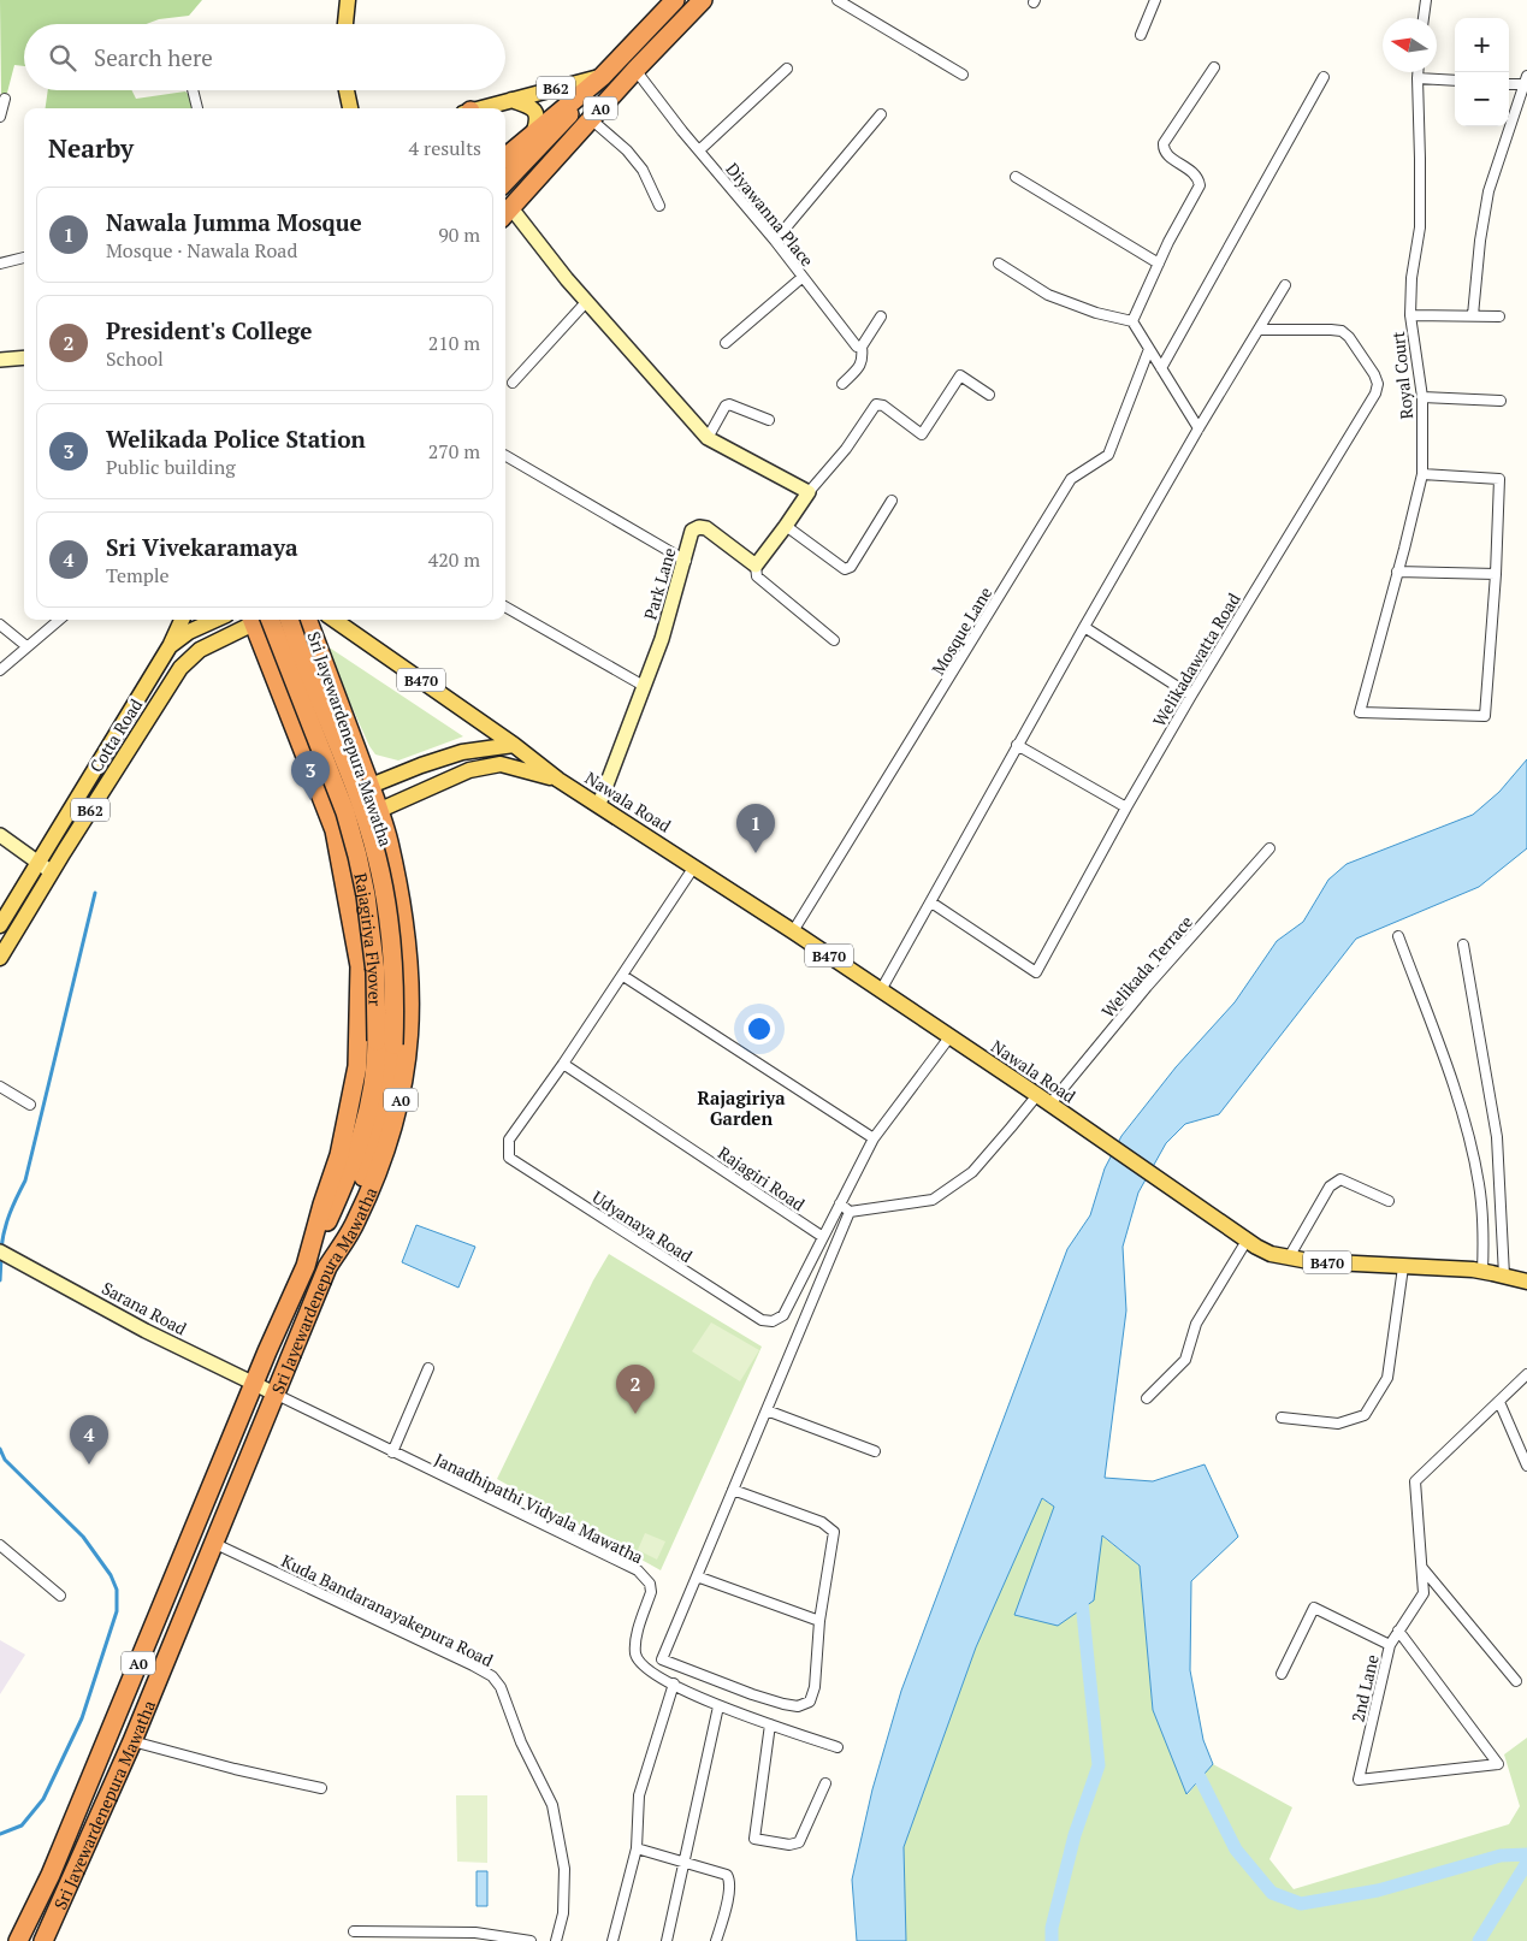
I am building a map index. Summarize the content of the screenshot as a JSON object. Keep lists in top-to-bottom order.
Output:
{
  "streets": {
    "highway": ["A0", "Sri Jayewardenepura Mawatha", "Rajagiriya Flyover"],
    "main road": [
      "B62",
      "B470",
      "Cotta Road",
      "Nawala Road"
    ],
    "street": [
      "Diyawanna Place",
      "Royal Court",
      "Park Lane",
      "Mosque Lane",
      "Welikadawatta Road",
      "Welikada Terrace",
      "Rajagiri Road",
      "Udyanaya Road",
      "Sarana Road",
      "Janadhipathi Vidyala Mawatha",
      "Kuda Bandaranayakepura Road",
      "2nd Lane"
    ]
  },
  "crossings": [
    ["B62", "A0"],
    ["B62", "Cotta Road"],
    ["A0", "Diyawanna Place"],
    ["Park Lane", "Nawala Road"],
    ["Mosque Lane", "Nawala Road"],
    ["Sri Jayewardenepura Mawatha", "Nawala Road"],
    ["Sri Jayewardenepura Mawatha", "Rajagiriya Flyover"],
    ["Sri Jayewardenepura Mawatha", "Sarana Road"],
    ["Sri Jayewardenepura Mawatha", "Janadhipathi Vidyala Mawatha"],
    ["Sri Jayewardenepura Mawatha", "Kuda Bandaranayakepura Road"],
    ["Nawala Road", "Welikada Terrace"],
    ["Nawala Road", "Udyanaya Road"],
    ["Rajagiri Road", "Udyanaya Road"],
    ["Sarana Road", "Janadhipathi Vidyala Mawatha"]
  ],
  "districts": ["Rajagiriya Garden"],
  "north": "left",
  "page": {
    "map_buttons": ["+", "−"],
    "search": "Search here",
    "heading": ["Nearby", "4 results"],
    "list": [
      {
        "mark": "1",
        "name": "Nawala Jumma Mosque",
        "note": "Mosque · Nawala Road",
        "value": "90 m"
      },
      {
        "mark": "2",
        "name": "President's College",
        "note": "School",
        "value": "210 m"
      },
      {
        "mark": "3",
        "name": "Welikada Police Station",
        "note": "Public building",
        "value": "270 m"
      },
      {
        "mark": "4",
        "name": "Sri Vivekaramaya",
        "note": "Temple",
        "value": "420 m"
      }
    ],
    "pins": [
      "3",
      "1",
      "2",
      "4"
    ]
  }
}
